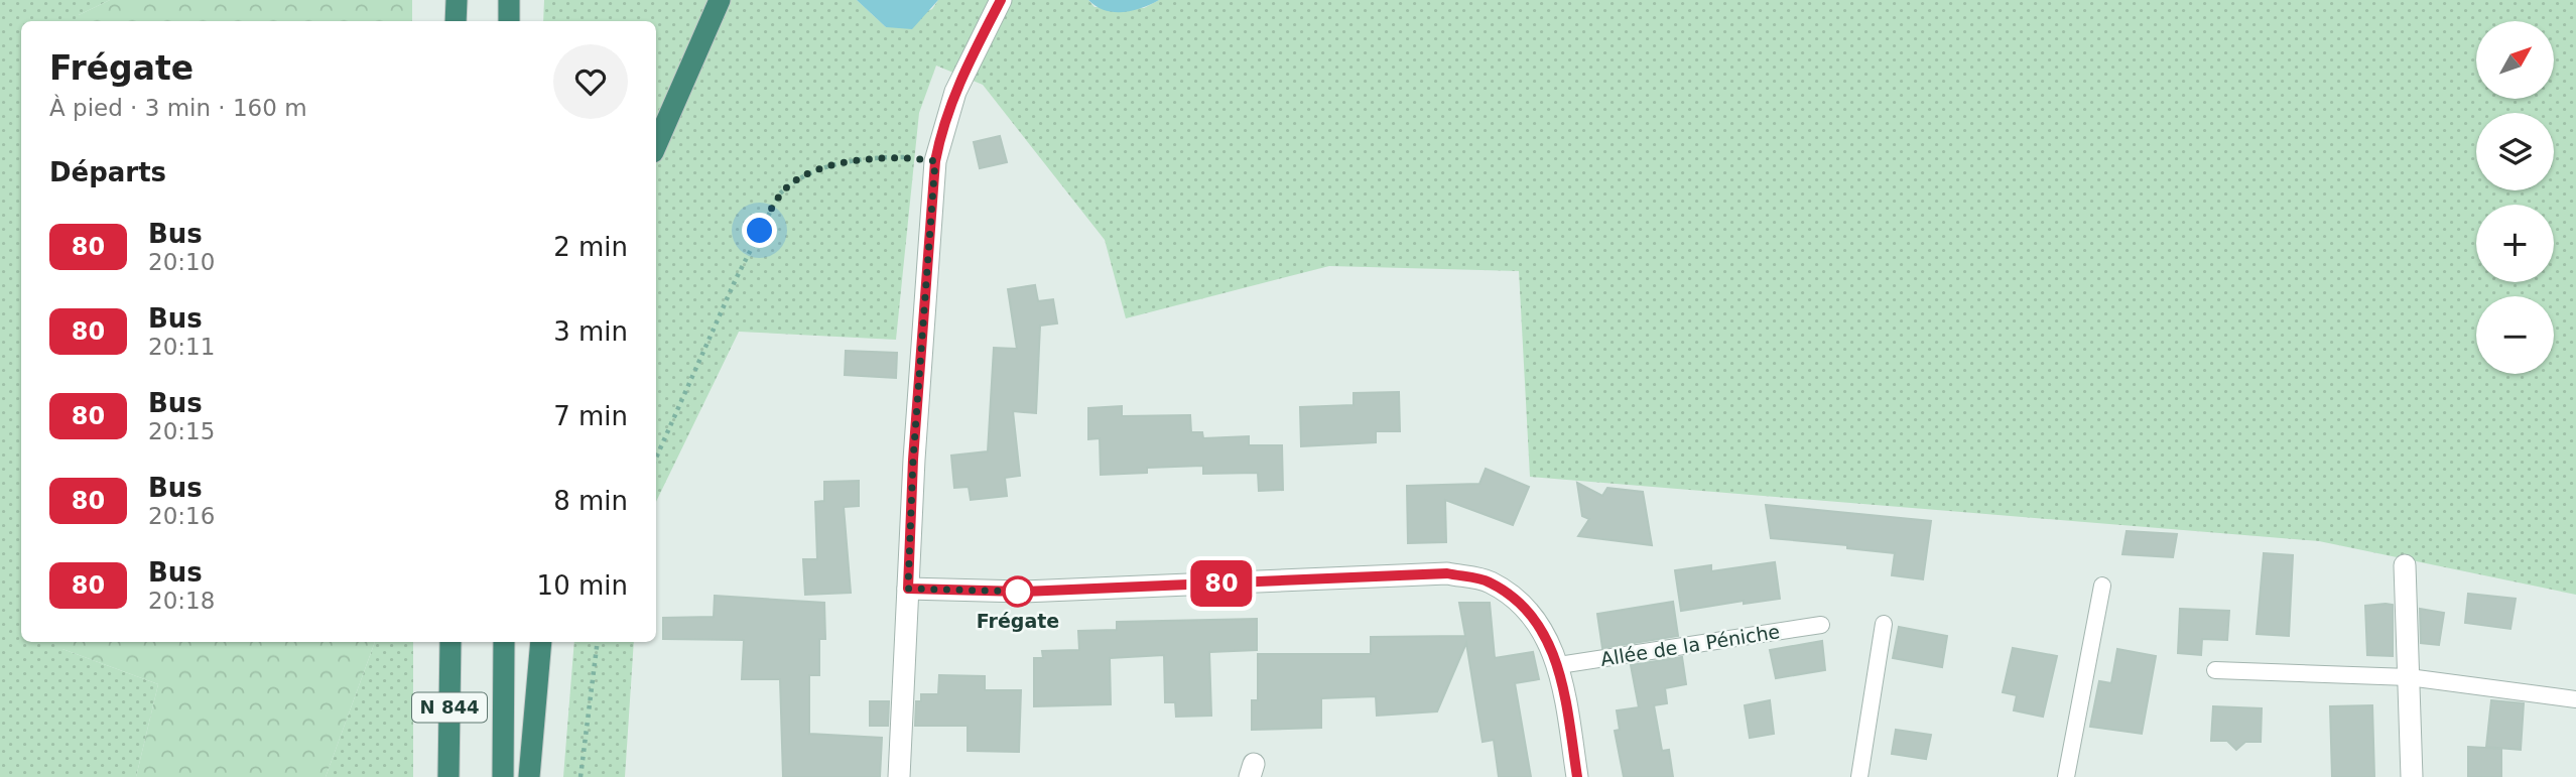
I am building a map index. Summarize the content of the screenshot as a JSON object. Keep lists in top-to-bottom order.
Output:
{
  "streets": {
    "highway": ["N 844"],
    "lane": ["Allée de la Péniche"]
  },
  "places": ["Frégate"],
  "lines": ["bus line 80"],
  "north": "top right",
  "page": {
    "on_map": "80",
    "map_buttons": ["+", "−"],
    "heading": [
      ["Frégate", "À pied · 3 min · 160 m"],
      "Départs"
    ],
    "list": [
      {
        "mark": "80",
        "name": "Bus",
        "note": "20:10",
        "value": "2 min"
      },
      {
        "mark": "80",
        "name": "Bus",
        "note": "20:11",
        "value": "3 min"
      },
      {
        "mark": "80",
        "name": "Bus",
        "note": "20:15",
        "value": "7 min"
      },
      {
        "mark": "80",
        "name": "Bus",
        "note": "20:16",
        "value": "8 min"
      },
      {
        "mark": "80",
        "name": "Bus",
        "note": "20:18",
        "value": "10 min"
      }
    ]
  }
}
